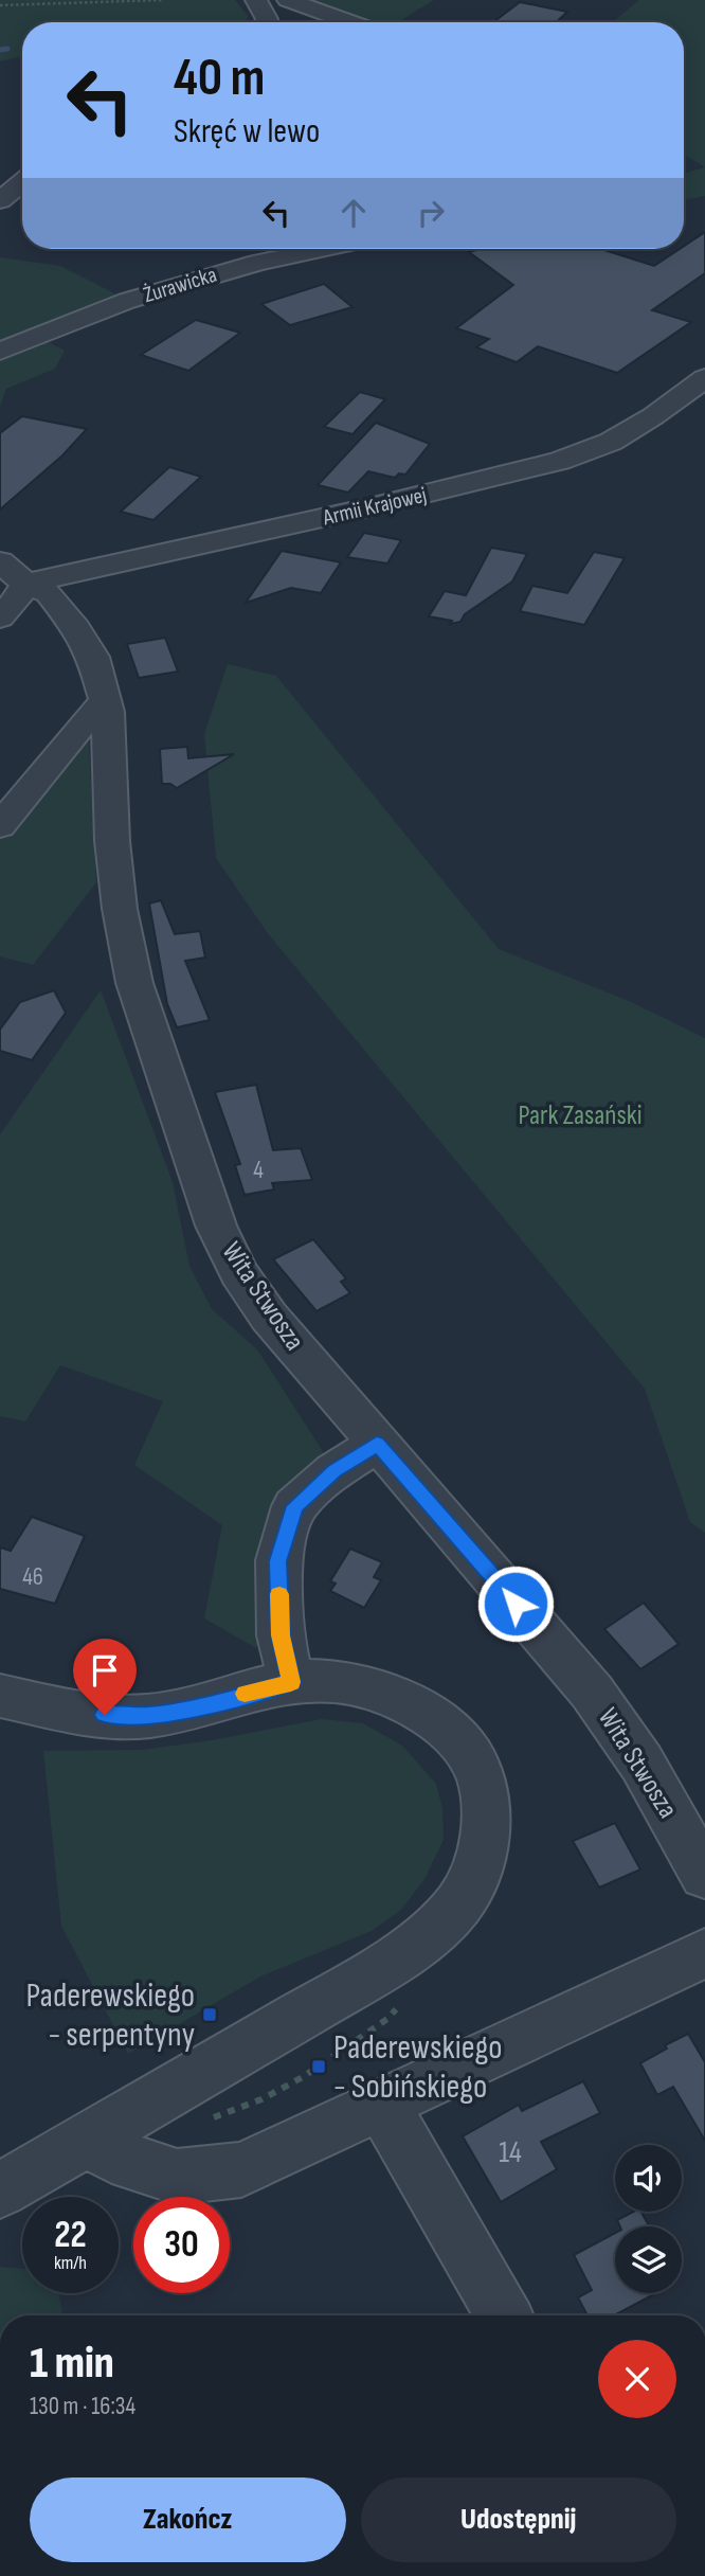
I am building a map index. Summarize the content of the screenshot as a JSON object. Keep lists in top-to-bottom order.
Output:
{
  "streets": {
    "street": ["Żurawicka", "Armii Krajowej", "Wita Stwosza"]
  },
  "crossings": [
    ["Armii Krajowej", "Wita Stwosza"]
  ],
  "parks": ["Park Zasański"],
  "places": {
    "transit": ["Paderewskiego - serpentyny", "Paderewskiego - Sobińskiego"]
  },
  "house_numbers": ["4", "46", "14"],
  "page": {
    "turn": ["40 m", "Skręć w lewo"],
    "speed": "22 km/h",
    "limit": "30",
    "heading": ["1 min", "130 m · 16:34"],
    "buttons": ["Zakończ", "Udostępnij"]
  }
}
